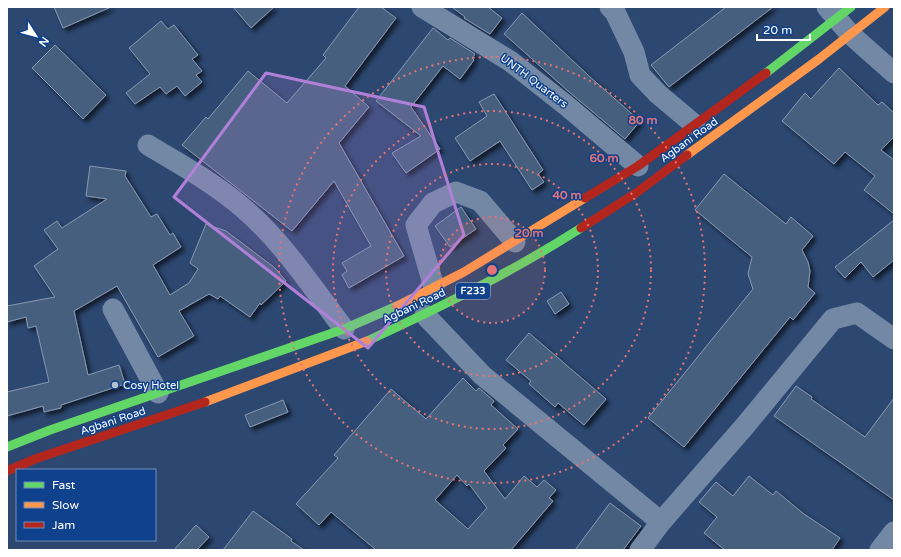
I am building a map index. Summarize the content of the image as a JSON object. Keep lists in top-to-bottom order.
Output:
{
  "streets": {
    "main road": ["Agbani Road", "F233"],
    "street": ["UNTH Quarters"]
  },
  "crossings": [
    ["UNTH Quarters", "Agbani Road"]
  ],
  "places": ["Cosy Hotel"],
  "legend": ["Fast", "Slow", "Jam"],
  "scale_bar": "20 m",
  "north": "bottom right",
  "rings": [
    "80 m",
    "60 m",
    "40 m",
    "20 m"
  ]
}
